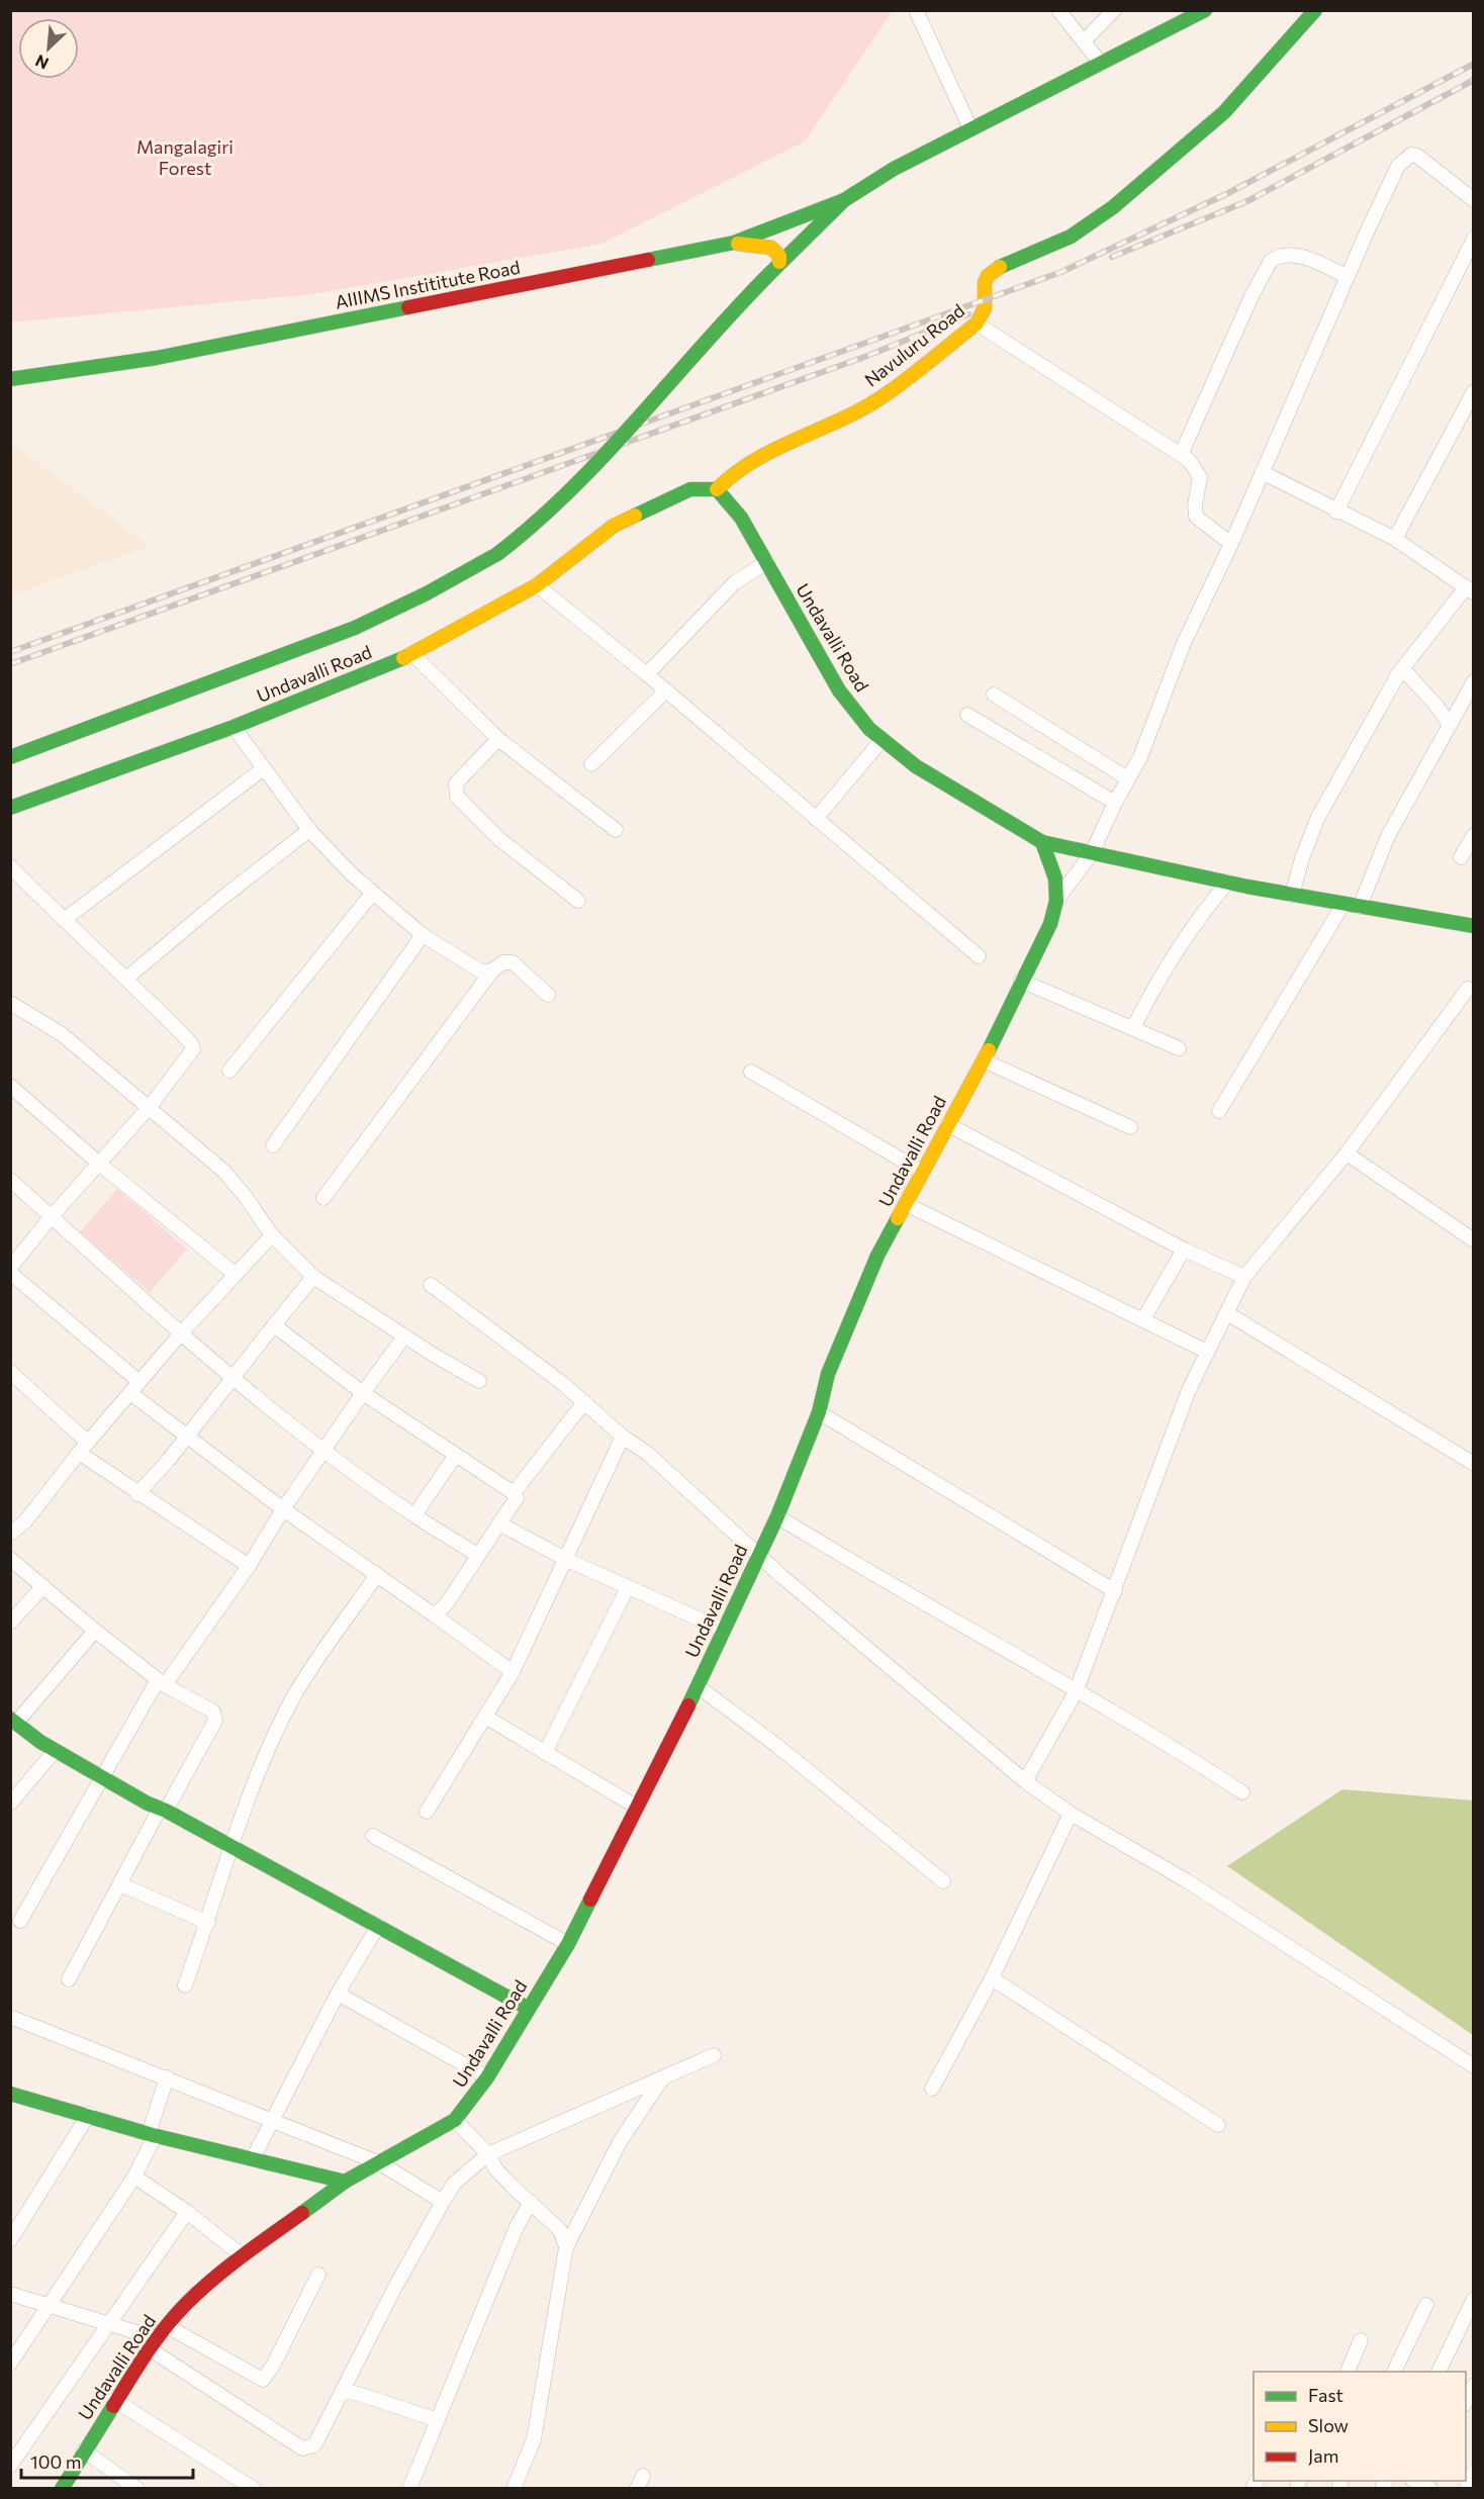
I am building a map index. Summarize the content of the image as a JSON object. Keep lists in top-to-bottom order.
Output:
{
  "streets": {
    "main road": ["AIIIMS Instititute Road", "Navuluru Road", "Undavalli Road"]
  },
  "crossings": [
    ["Navuluru Road", "Undavalli Road"]
  ],
  "parks": ["Mangalagiri Forest"],
  "legend": ["Fast", "Slow", "Jam"],
  "scale_bar": "100 m",
  "north": "bottom left"
}
